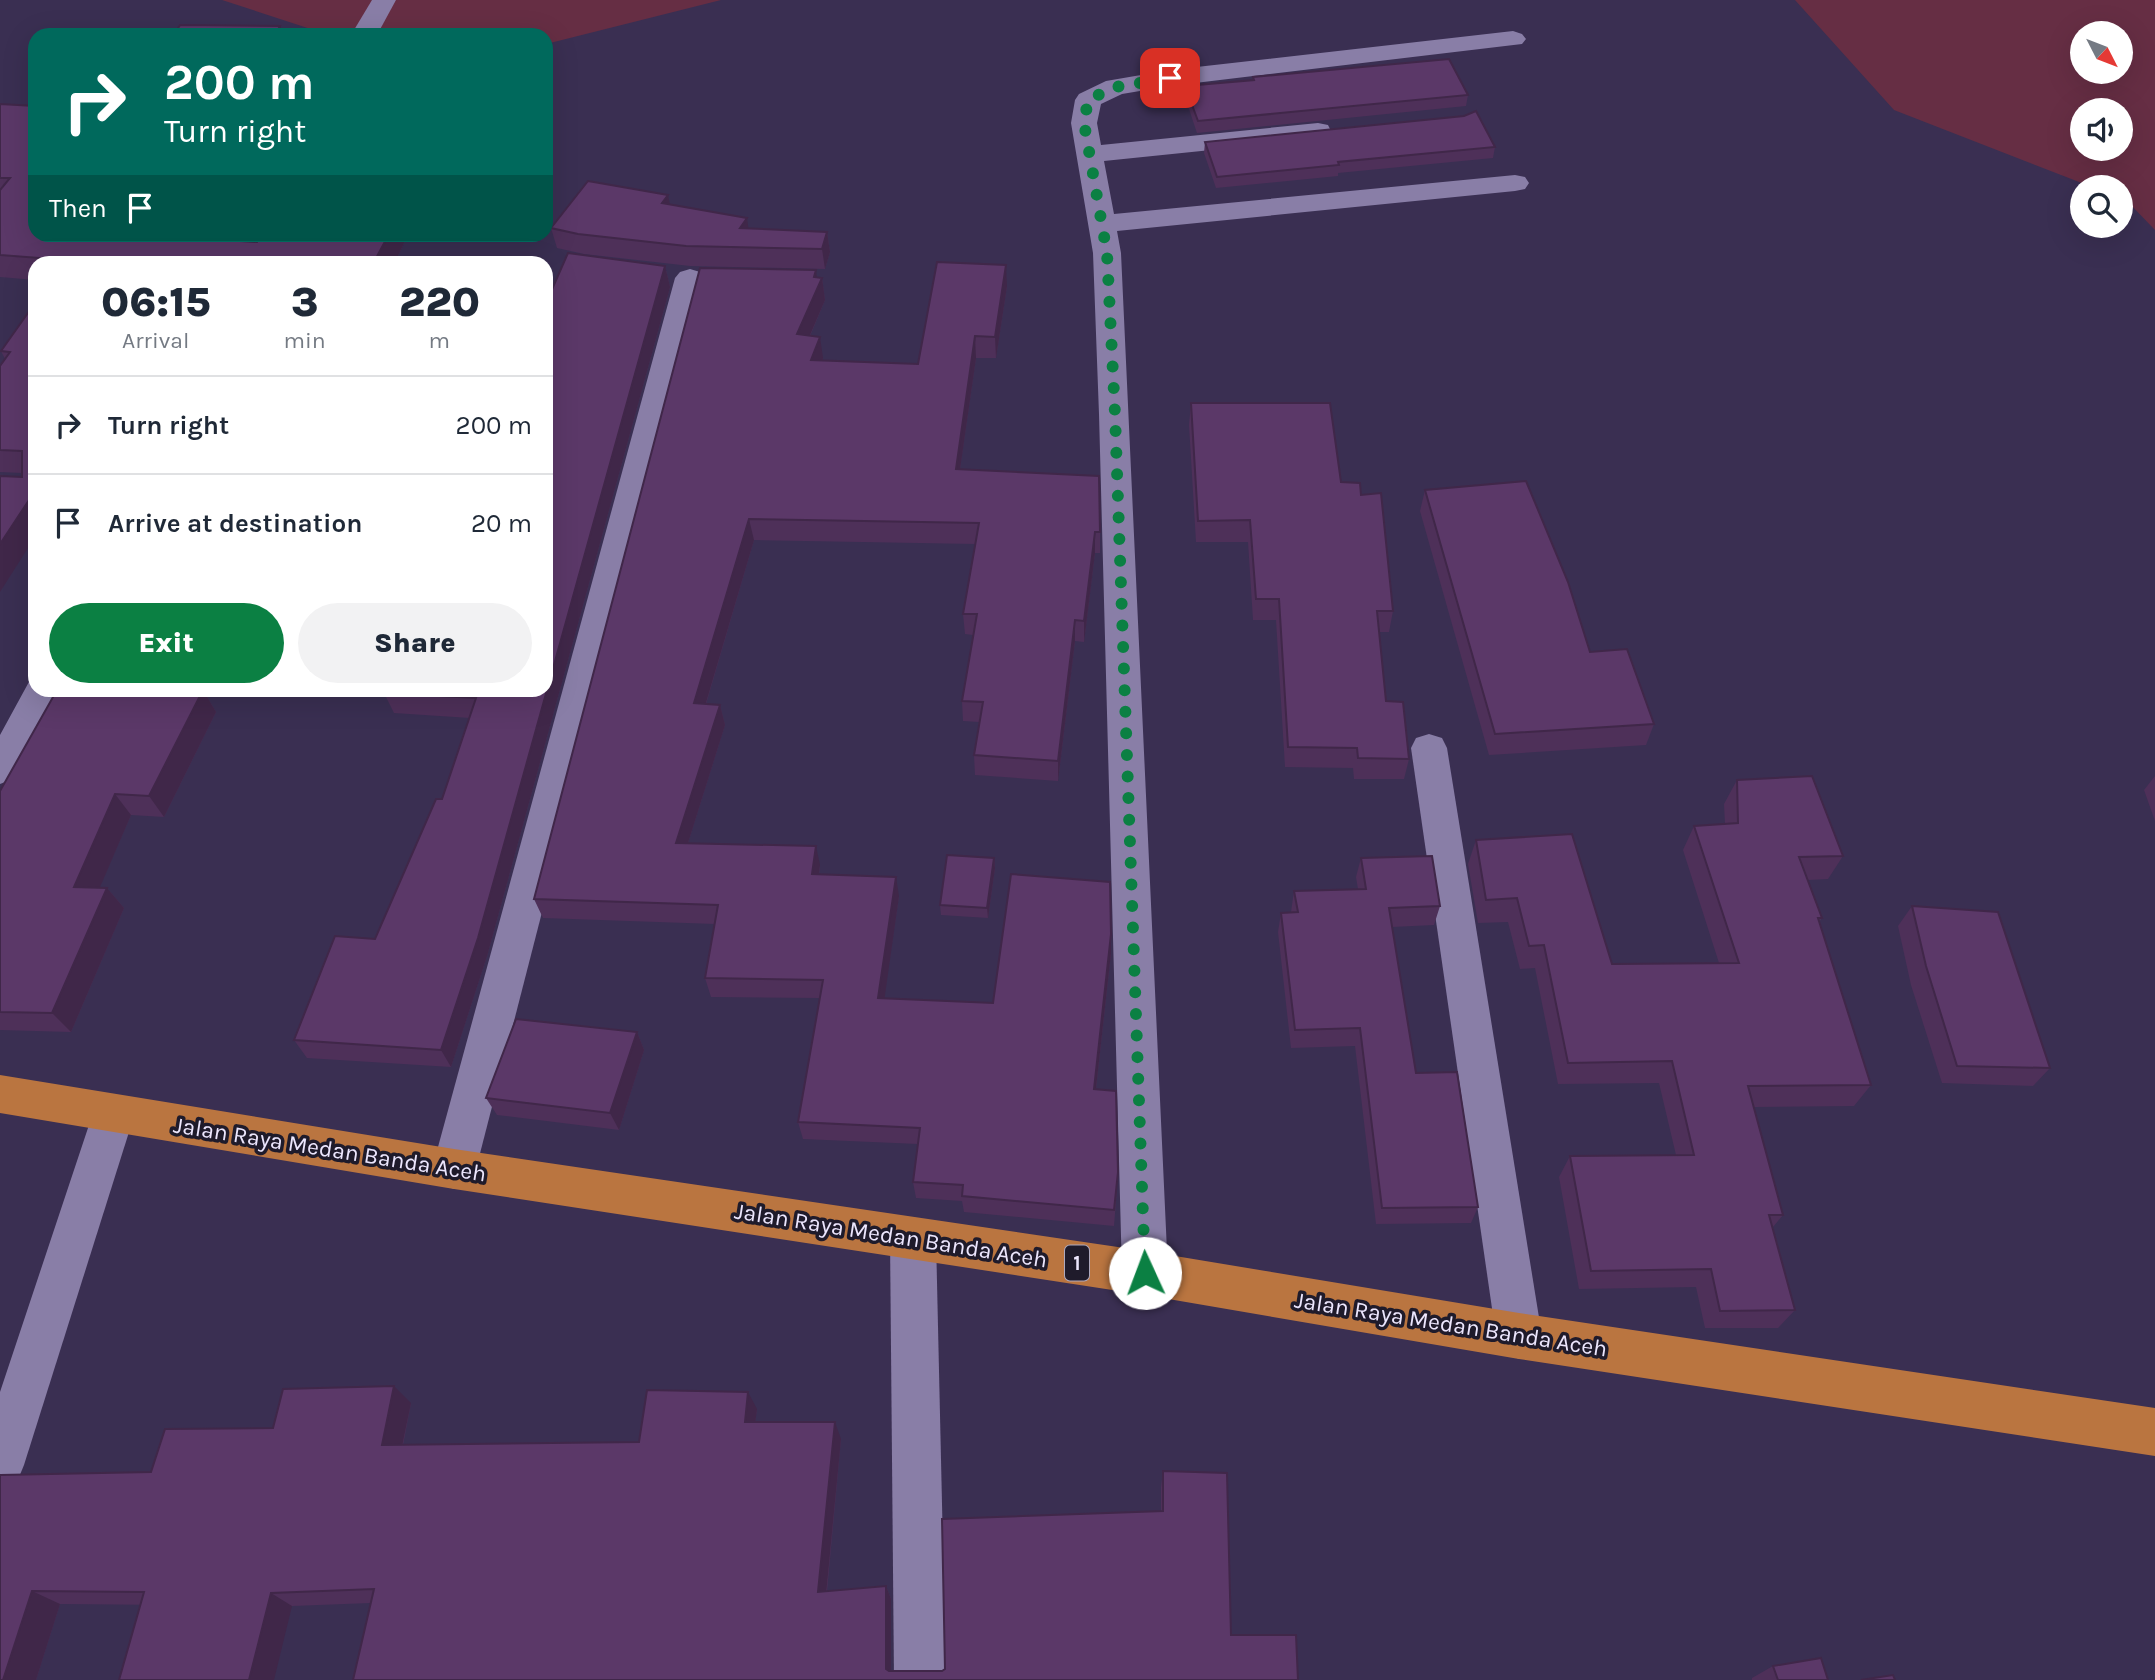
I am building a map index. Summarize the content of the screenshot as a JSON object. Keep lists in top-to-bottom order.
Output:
{
  "streets": {
    "highway": ["Jalan Raya Medan Banda Aceh", "1"]
  },
  "north": "bottom right",
  "page": {
    "turn": ["200 m", "Turn right"],
    "then": "Then",
    "eta": [
      "06:15",
      "Arrival",
      "3",
      "min",
      "220",
      "m"
    ],
    "list": [
      {
        "name": "Turn right",
        "value": "200 m"
      },
      {
        "name": "Arrive at destination",
        "value": "20 m"
      }
    ],
    "buttons": ["Exit", "Share"]
  }
}
